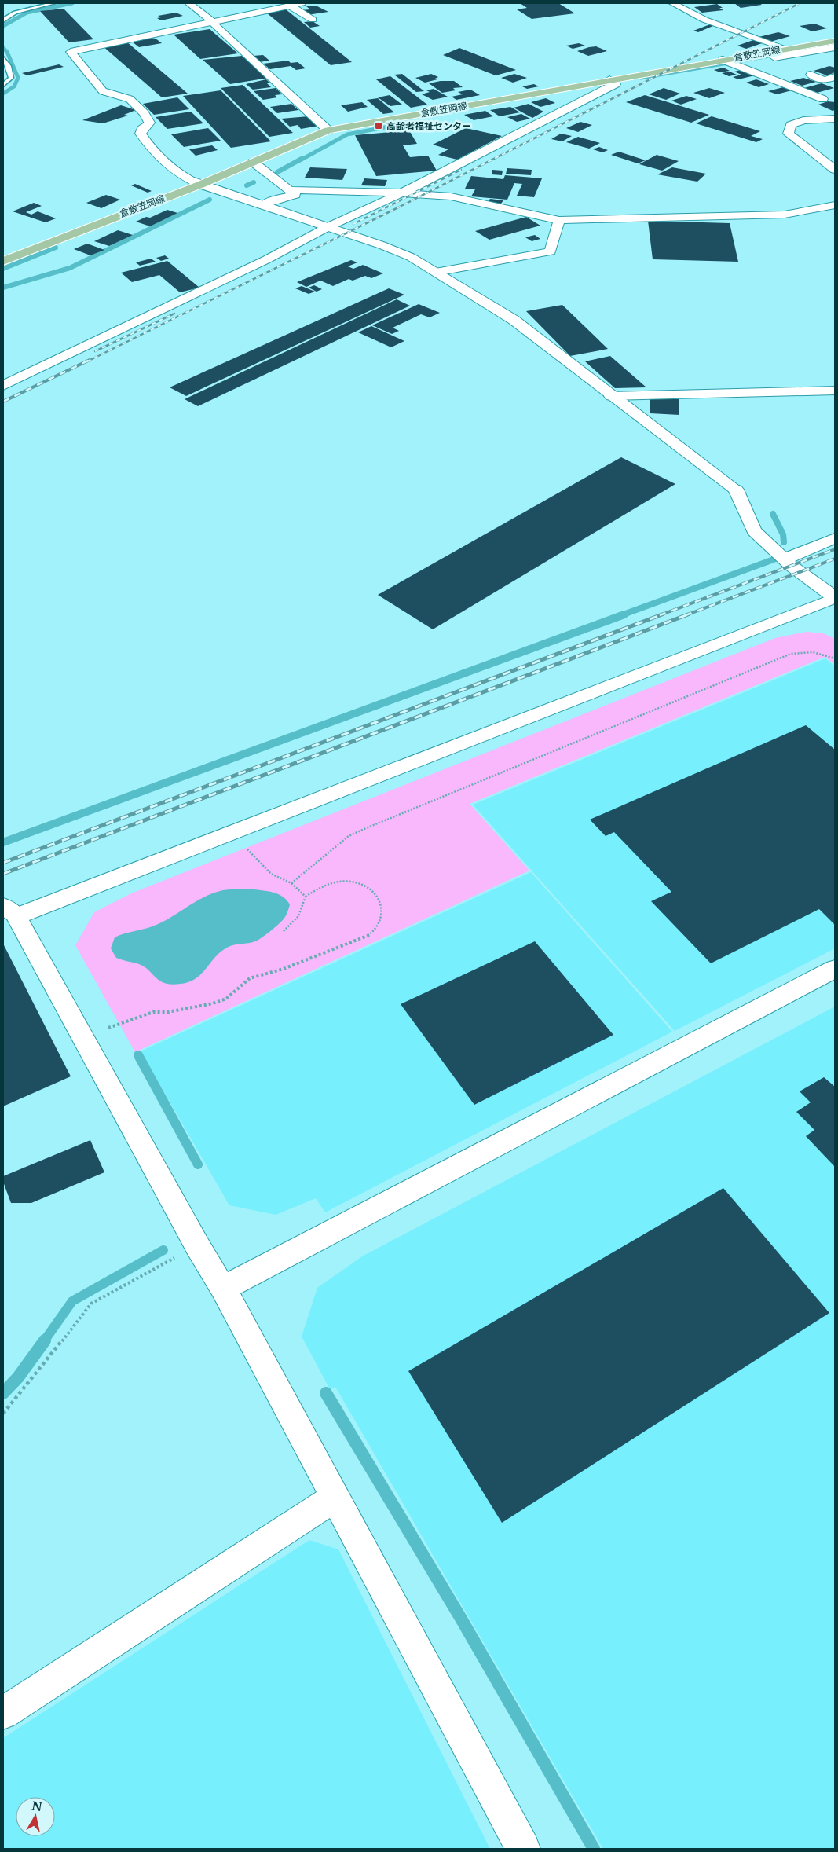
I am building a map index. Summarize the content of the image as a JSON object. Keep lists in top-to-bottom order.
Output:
{
  "streets": {
    "main road": ["倉敷笠岡線"]
  },
  "places": {
    "transit": ["高齢者福祉センター"]
  },
  "north": "top"
}
